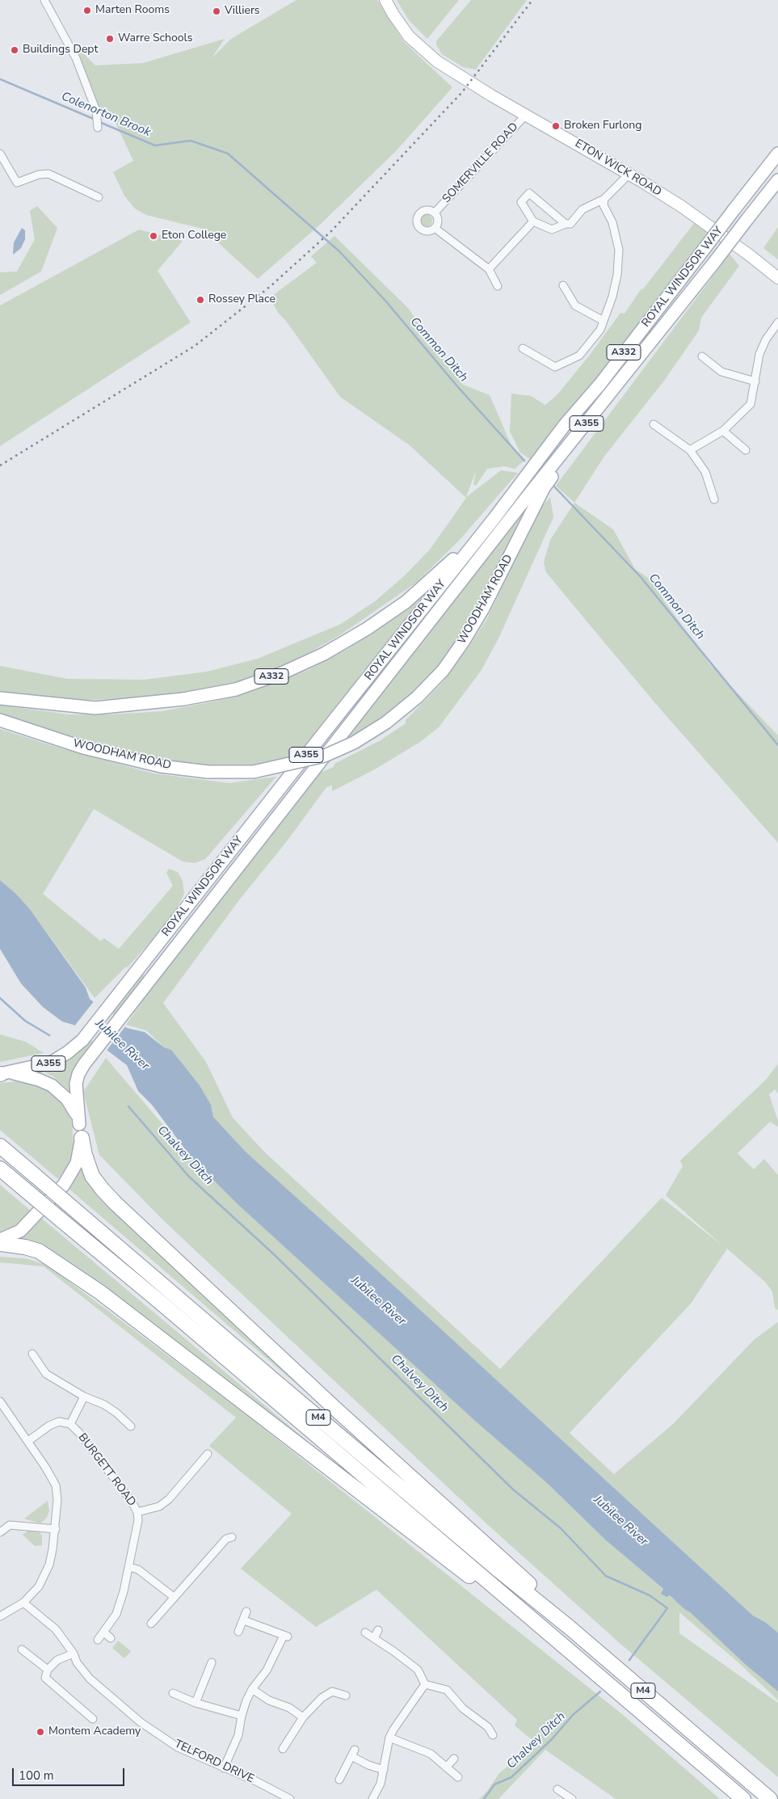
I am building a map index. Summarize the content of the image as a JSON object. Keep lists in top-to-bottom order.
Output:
{
  "streets": {
    "highway": ["M4"],
    "main road": [
      "ETON WICK ROAD",
      "ROYAL WINDSOR WAY",
      "A332",
      "A355",
      "WOODHAM ROAD"
    ],
    "street": ["SOMERVILLE ROAD", "BURGETT ROAD", "TELFORD DRIVE"]
  },
  "crossings": [
    ["SOMERVILLE ROAD", "ETON WICK ROAD"],
    ["ROYAL WINDSOR WAY", "A332"],
    ["ROYAL WINDSOR WAY", "WOODHAM ROAD"],
    ["ROYAL WINDSOR WAY", "M4"]
  ],
  "water": [
    "Colenorton Brook",
    "Common Ditch",
    "Jubilee River",
    "Chalvey Ditch"
  ],
  "places": [
    "Marten Rooms",
    "Villiers",
    "Warre Schools",
    "Buildings Dept",
    "Broken Furlong",
    "Eton College",
    "Rossey Place",
    "Montem Academy"
  ],
  "scale_bar": "100 m"
}
